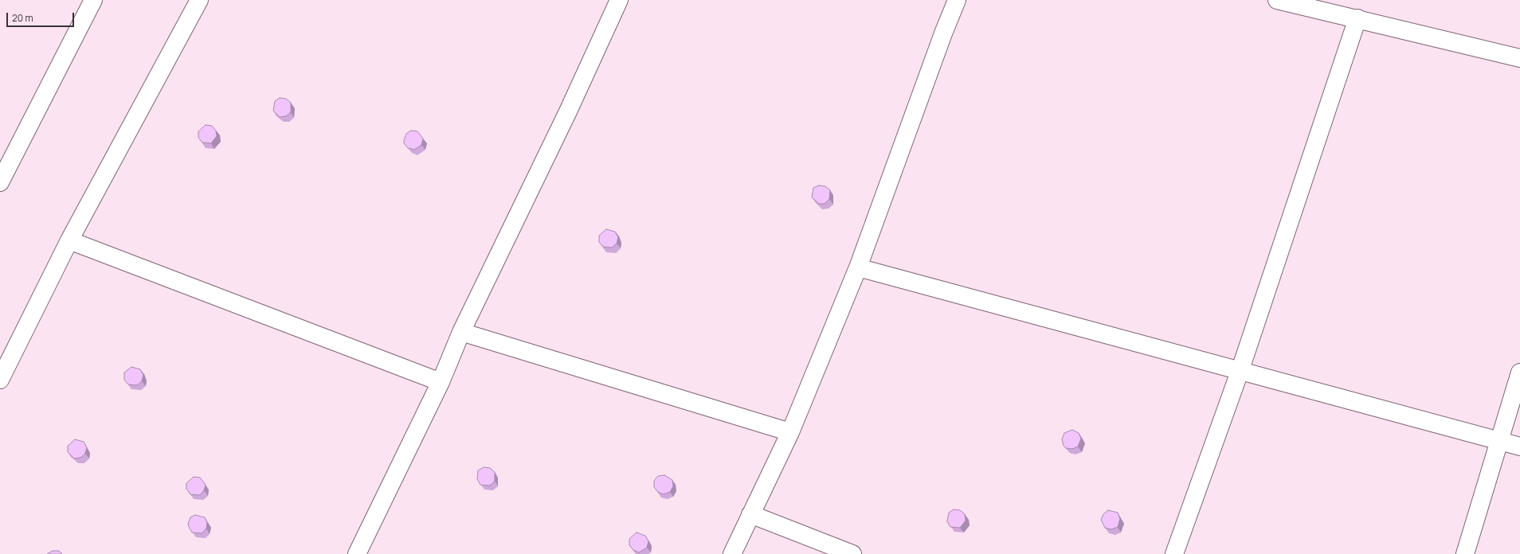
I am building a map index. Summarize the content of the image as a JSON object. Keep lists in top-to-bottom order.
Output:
{
  "scale_bar": "20 m"
}
